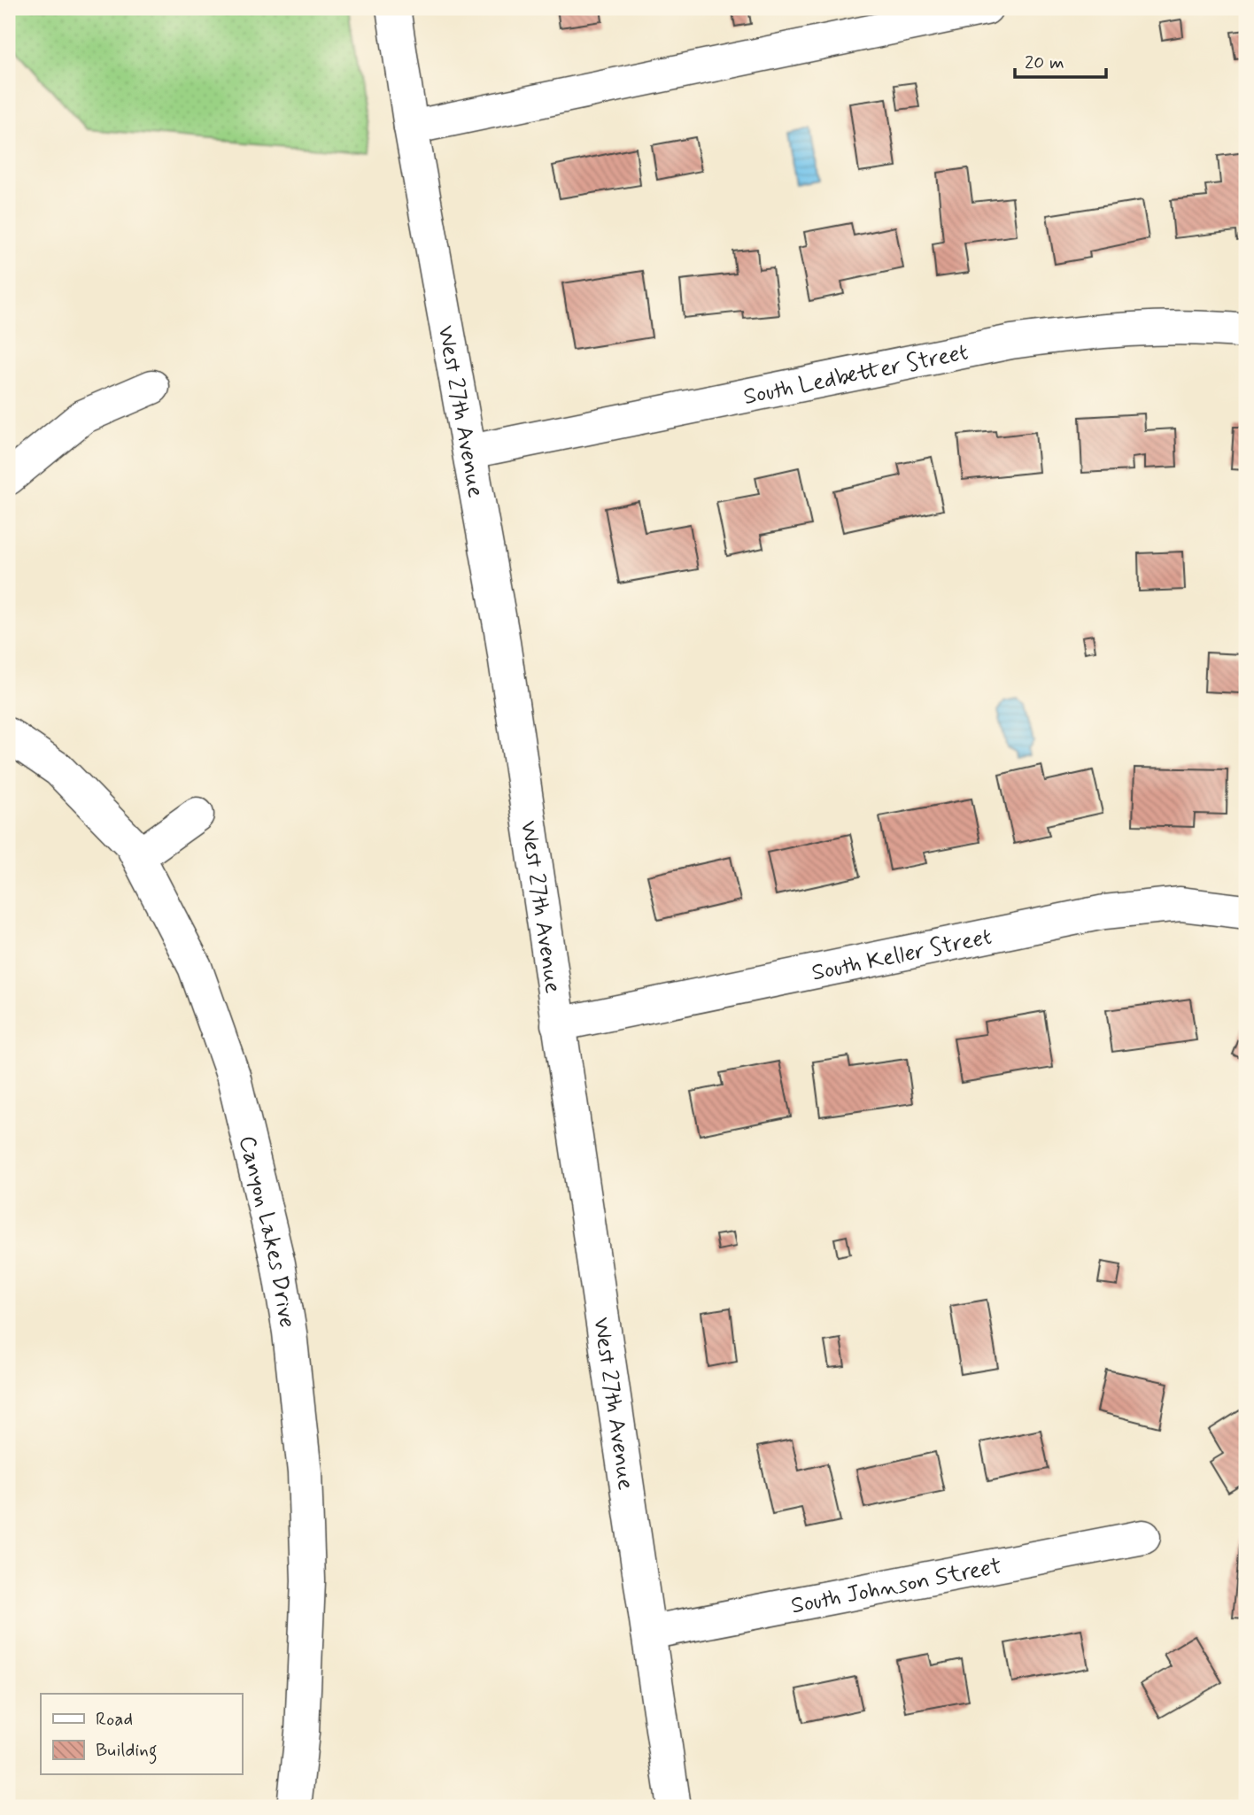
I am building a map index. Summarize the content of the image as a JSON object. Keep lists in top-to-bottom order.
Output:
{
  "streets": {
    "street": [
      "South Ledbetter Street",
      "West 27th Avenue",
      "South Keller Street",
      "Canyon Lakes Drive",
      "South Johnson Street"
    ]
  },
  "crossings": [
    ["South Ledbetter Street", "West 27th Avenue"],
    ["West 27th Avenue", "South Keller Street"],
    ["West 27th Avenue", "South Johnson Street"]
  ],
  "legend": ["Road", "Building"],
  "scale_bar": "20 m"
}
